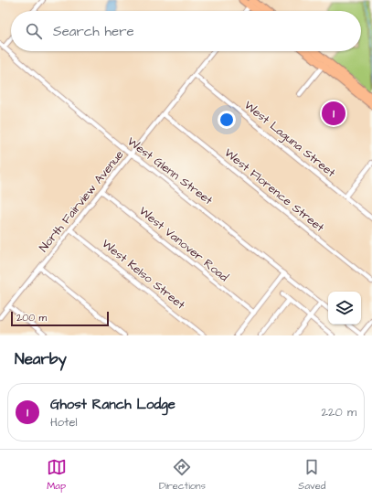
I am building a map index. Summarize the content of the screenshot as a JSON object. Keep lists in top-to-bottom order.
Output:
{
  "streets": {
    "street": [
      "West Laguna Street",
      "West Glenn Street",
      "West Florence Street",
      "North Fairview Avenue",
      "West Vanover Road",
      "West Kelso Street"
    ]
  },
  "crossings": [
    ["West Laguna Street", "North Fairview Avenue"],
    ["West Glenn Street", "North Fairview Avenue"],
    ["West Florence Street", "North Fairview Avenue"],
    ["North Fairview Avenue", "West Vanover Road"],
    ["North Fairview Avenue", "West Kelso Street"]
  ],
  "scale_bar": "200 m",
  "page": {
    "search": "Search here",
    "pins": "1",
    "scale": "200 m",
    "heading": "Nearby",
    "list": [
      {
        "mark": "1",
        "name": "Ghost Ranch Lodge",
        "note": "Hotel",
        "value": "220 m"
      }
    ],
    "nav": ["Map", "Directions", "Saved"]
  }
}
